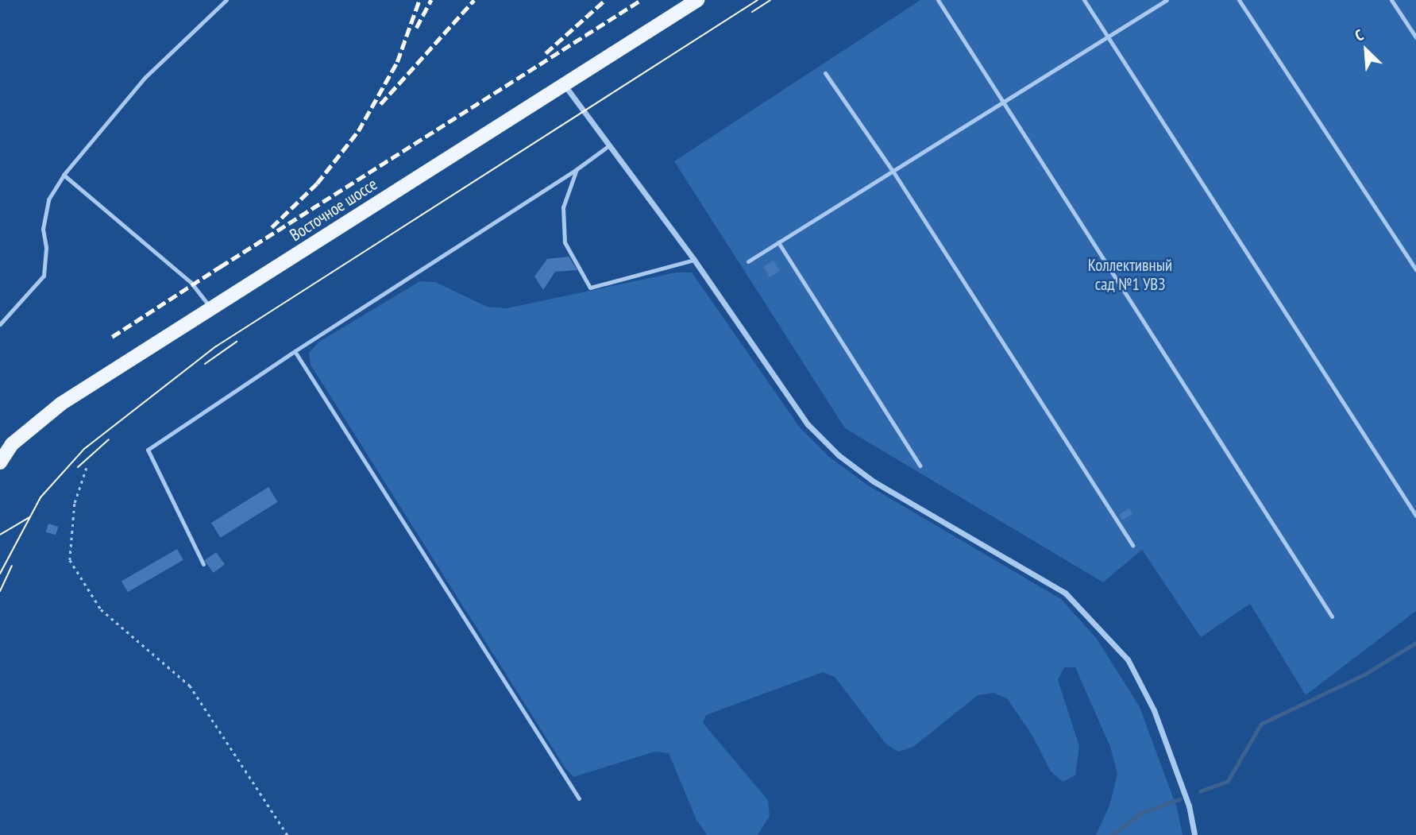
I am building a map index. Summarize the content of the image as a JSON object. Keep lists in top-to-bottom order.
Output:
{
  "streets": {
    "main road": ["Восточное шоссе"]
  },
  "parks": ["Коллективный сад №1 УВЗ"],
  "north": "top left"
}
